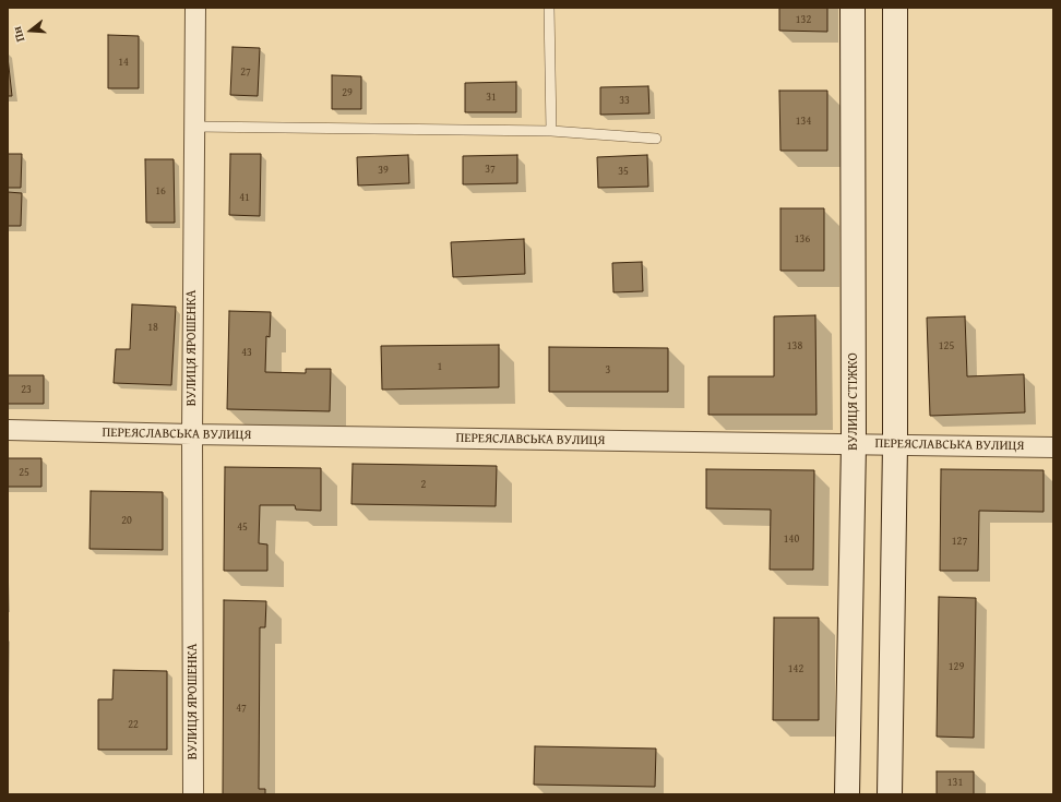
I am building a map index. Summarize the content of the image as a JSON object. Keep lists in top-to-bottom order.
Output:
{
  "streets": {
    "street": ["ВУЛИЦЯ ЯРОШЕНКА", "ВУЛИЦЯ СТІЖКО", "ПЕРЕЯСЛАВСЬКА ВУЛИЦЯ"]
  },
  "crossings": [
    ["ВУЛИЦЯ ЯРОШЕНКА", "ПЕРЕЯСЛАВСЬКА ВУЛИЦЯ"],
    ["ВУЛИЦЯ СТІЖКО", "ПЕРЕЯСЛАВСЬКА ВУЛИЦЯ"]
  ],
  "house_numbers": [
    "132",
    "14",
    "27",
    "29",
    "31",
    "33",
    "134",
    "37",
    "39",
    "35",
    "16",
    "41",
    "136",
    "18",
    "138",
    "125",
    "43",
    "1",
    "3",
    "23",
    "25",
    "2",
    "20",
    "45",
    "140",
    "127",
    "129",
    "142",
    "47",
    "22",
    "131"
  ],
  "north": "left"
}
